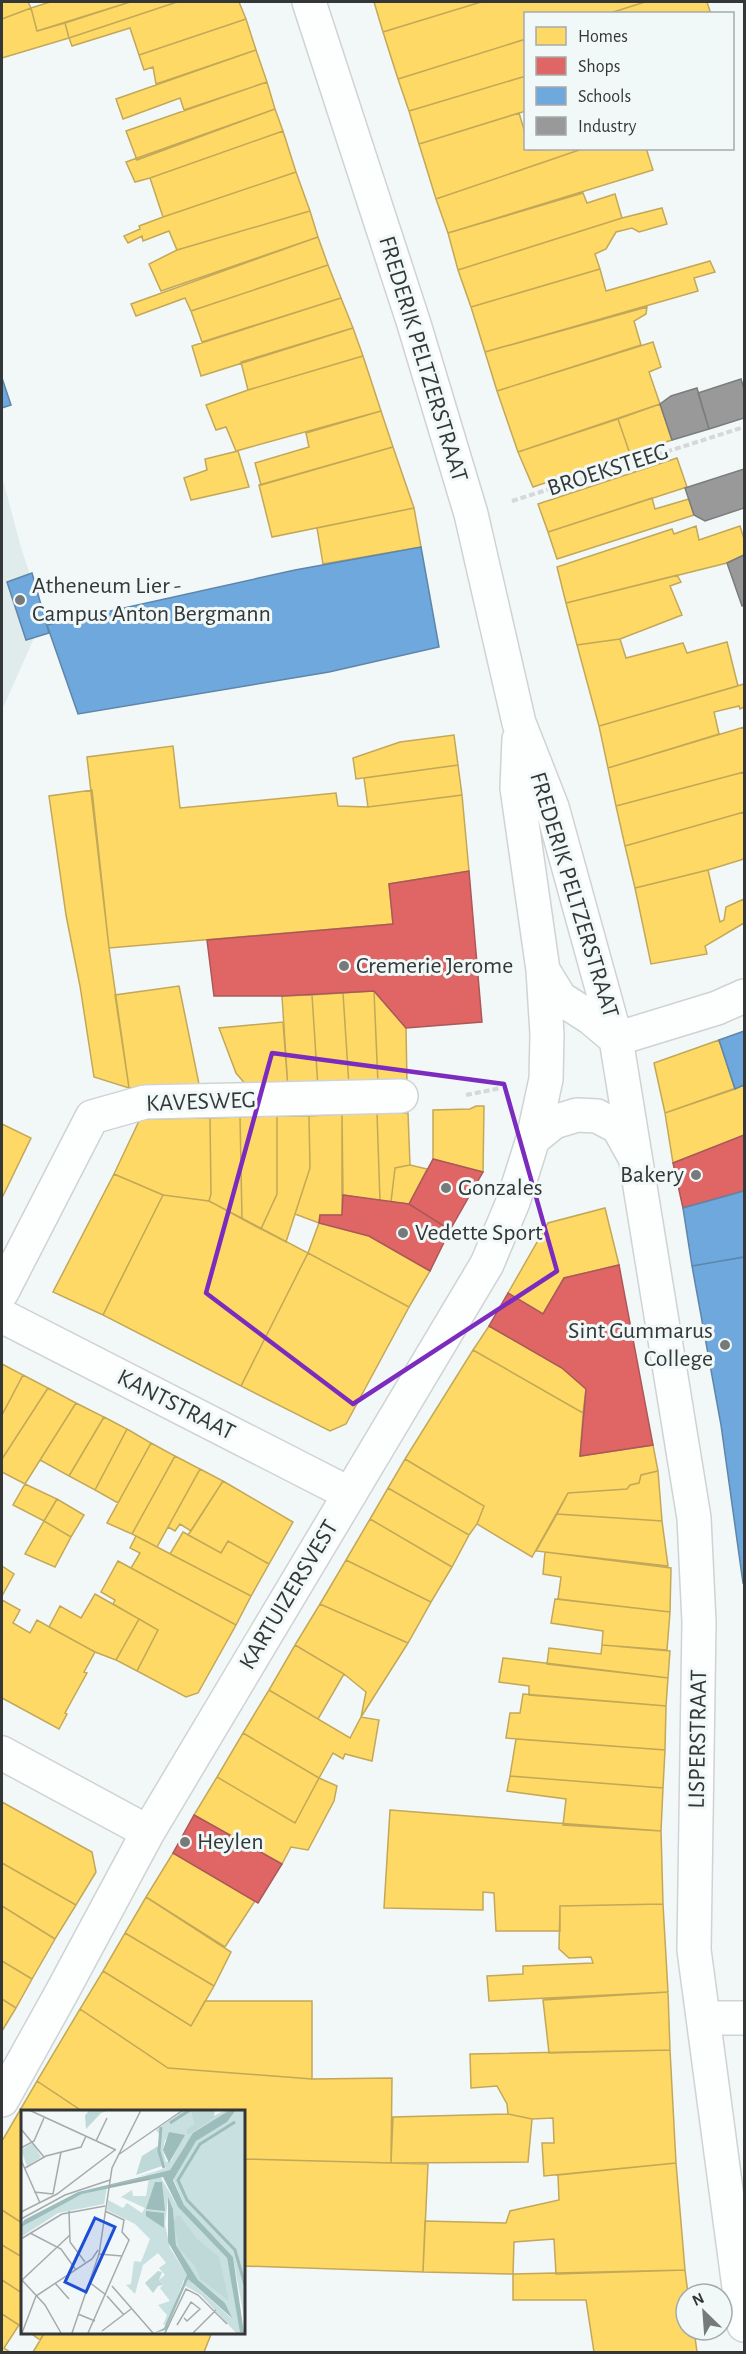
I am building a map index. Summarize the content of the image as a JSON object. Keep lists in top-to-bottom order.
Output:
{
  "streets": {
    "street": [
      "FREDERIK PELTZERSTRAAT",
      "KAVESWEG",
      "KANTSTRAAT",
      "KARTUIZERSVEST",
      "LISPERSTRAAT"
    ],
    "path": ["BROEKSTEEG"]
  },
  "crossings": [
    ["FREDERIK PELTZERSTRAAT", "BROEKSTEEG"],
    ["FREDERIK PELTZERSTRAAT", "KARTUIZERSVEST"],
    ["FREDERIK PELTZERSTRAAT", "LISPERSTRAAT"],
    ["KANTSTRAAT", "KARTUIZERSVEST"],
    ["KARTUIZERSVEST", "LISPERSTRAAT"]
  ],
  "places": [
    "Atheneum Lier - Campus Anton Bergmann",
    "Cremerie Jerome",
    "Bakery",
    "Gonzales",
    "Vedette Sport",
    "Sint Gummarus College",
    "Heylen"
  ],
  "legend": [
    "Homes",
    "Shops",
    "Schools",
    "Industry"
  ],
  "north": "top left"
}
